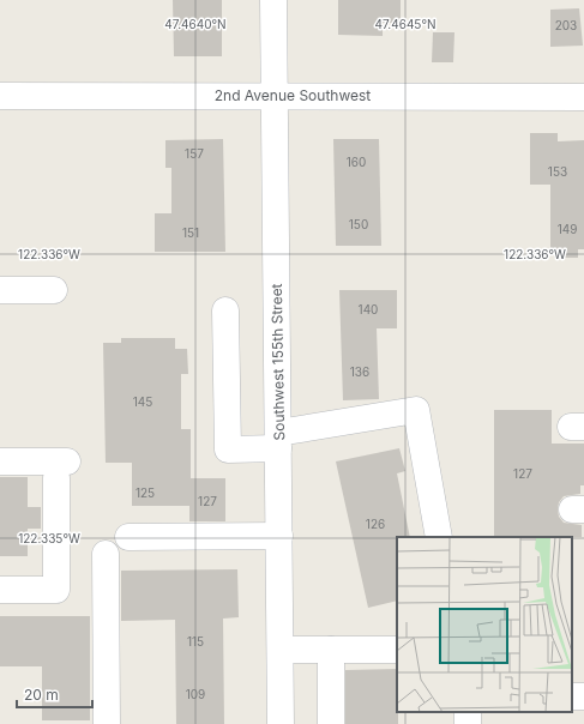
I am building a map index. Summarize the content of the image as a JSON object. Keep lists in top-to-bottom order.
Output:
{
  "streets": {
    "street": ["2nd Avenue Southwest", "Southwest 155th Street"]
  },
  "crossings": [
    ["2nd Avenue Southwest", "Southwest 155th Street"]
  ],
  "house_numbers": [
    "203",
    "157",
    "160",
    "153",
    "150",
    "149",
    "151",
    "140",
    "136",
    "145",
    "127",
    "125",
    "127",
    "126",
    "115",
    "109"
  ],
  "scale_bar": "20 m",
  "coordinates": [
    "47.4640°N",
    "47.4645°N",
    "122.336°W",
    "122.335°W"
  ]
}
